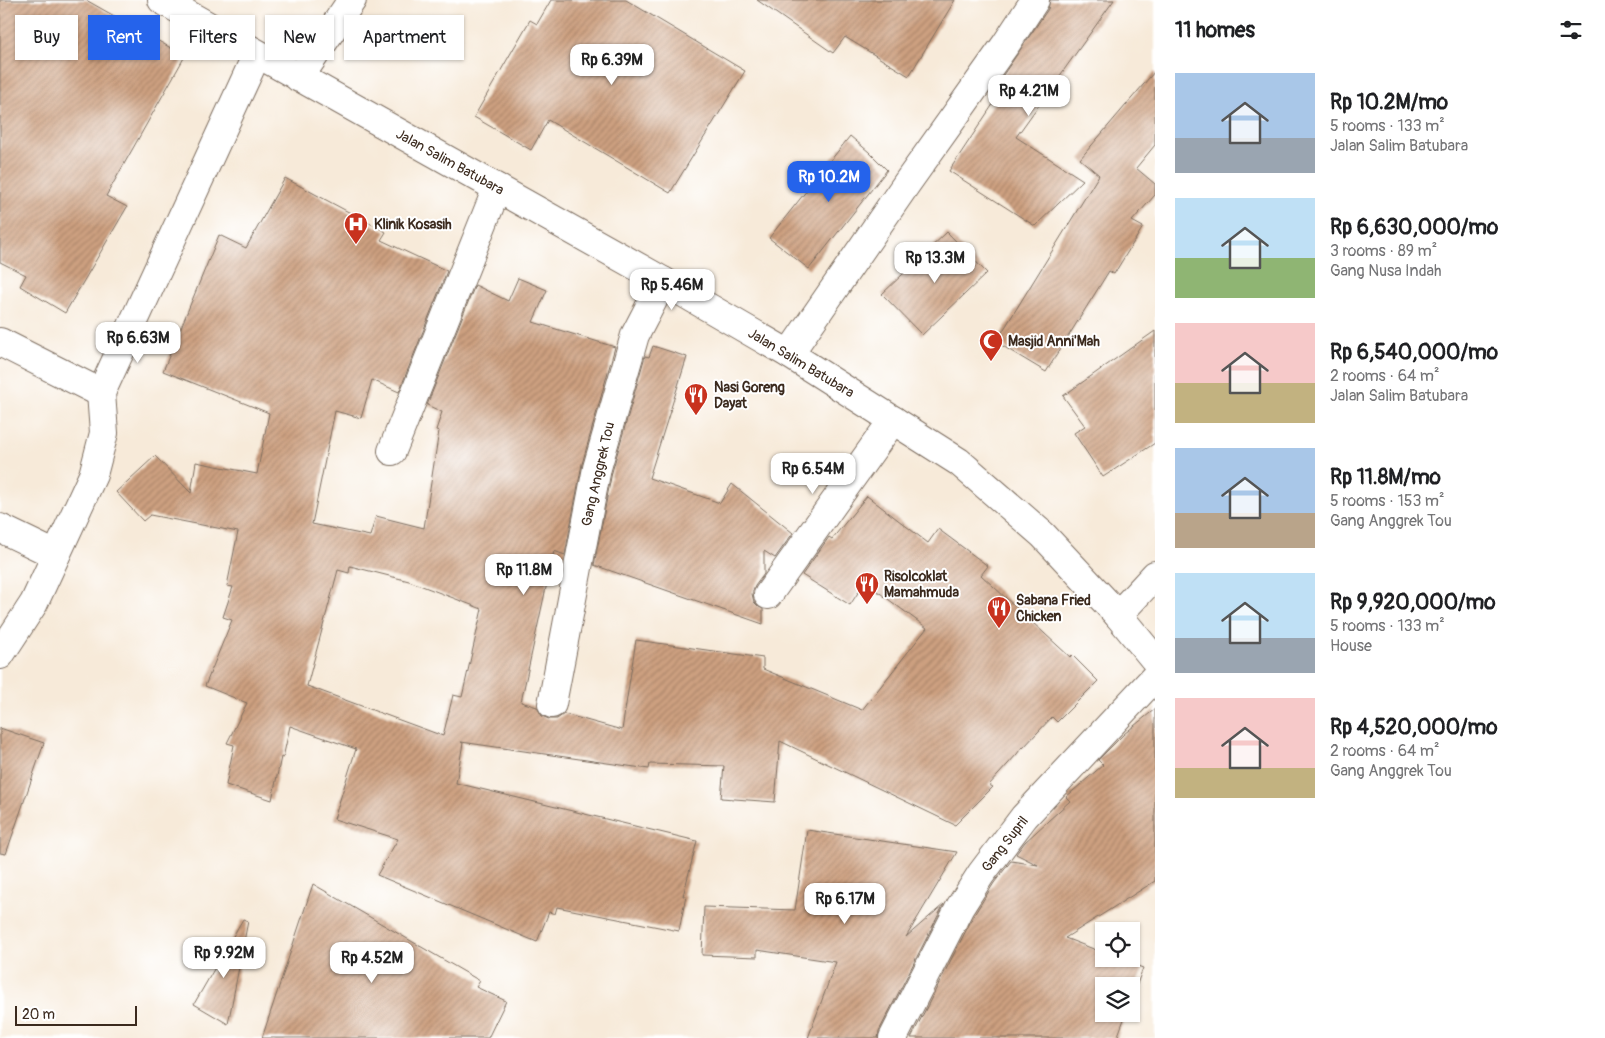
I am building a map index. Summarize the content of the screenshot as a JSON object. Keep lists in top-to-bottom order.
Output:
{
  "streets": {
    "street": ["Jalan Salim Batubara", "Gang Anggrek Tou", "Gang Supril"]
  },
  "crossings": [
    ["Jalan Salim Batubara", "Gang Anggrek Tou"]
  ],
  "places": {
    "hospital": ["Klinik Kosasih"],
    "mosque": ["Masjid Anni'Mah"],
    "restaurant": ["Nasi Goreng Dayat", "Risolcoklat Mamahmuda", "Sabana Fried Chicken"]
  },
  "scale_bar": "20 m",
  "page": {
    "heading": "11 homes",
    "chip": [
      "Buy",
      "Rent",
      "Filters",
      "New",
      "Apartment"
    ],
    "price": [
      "Rp 6.39M",
      "Rp 4.21M",
      "Rp 10.2M",
      "Rp 13.3M",
      "Rp 5.46M",
      "Rp 6.63M",
      "Rp 6.54M",
      "Rp 11.8M",
      "Rp 6.17M",
      "Rp 9.92M",
      "Rp 4.52M"
    ],
    "list": [
      {
        "name": "Rp 10.2M/mo",
        "note": "5 rooms · 133 m² · Jalan Salim Batubara"
      },
      {
        "name": "Rp 6,630,000/mo",
        "note": "3 rooms · 89 m² · Gang Nusa Indah"
      },
      {
        "name": "Rp 6,540,000/mo",
        "note": "2 rooms · 64 m² · Jalan Salim Batubara"
      },
      {
        "name": "Rp 11.8M/mo",
        "note": "5 rooms · 153 m² · Gang Anggrek Tou"
      },
      {
        "name": "Rp 9,920,000/mo",
        "note": "5 rooms · 133 m² · House"
      },
      {
        "name": "Rp 4,520,000/mo",
        "note": "2 rooms · 64 m² · Gang Anggrek Tou"
      }
    ],
    "scale": "20 m"
  }
}
